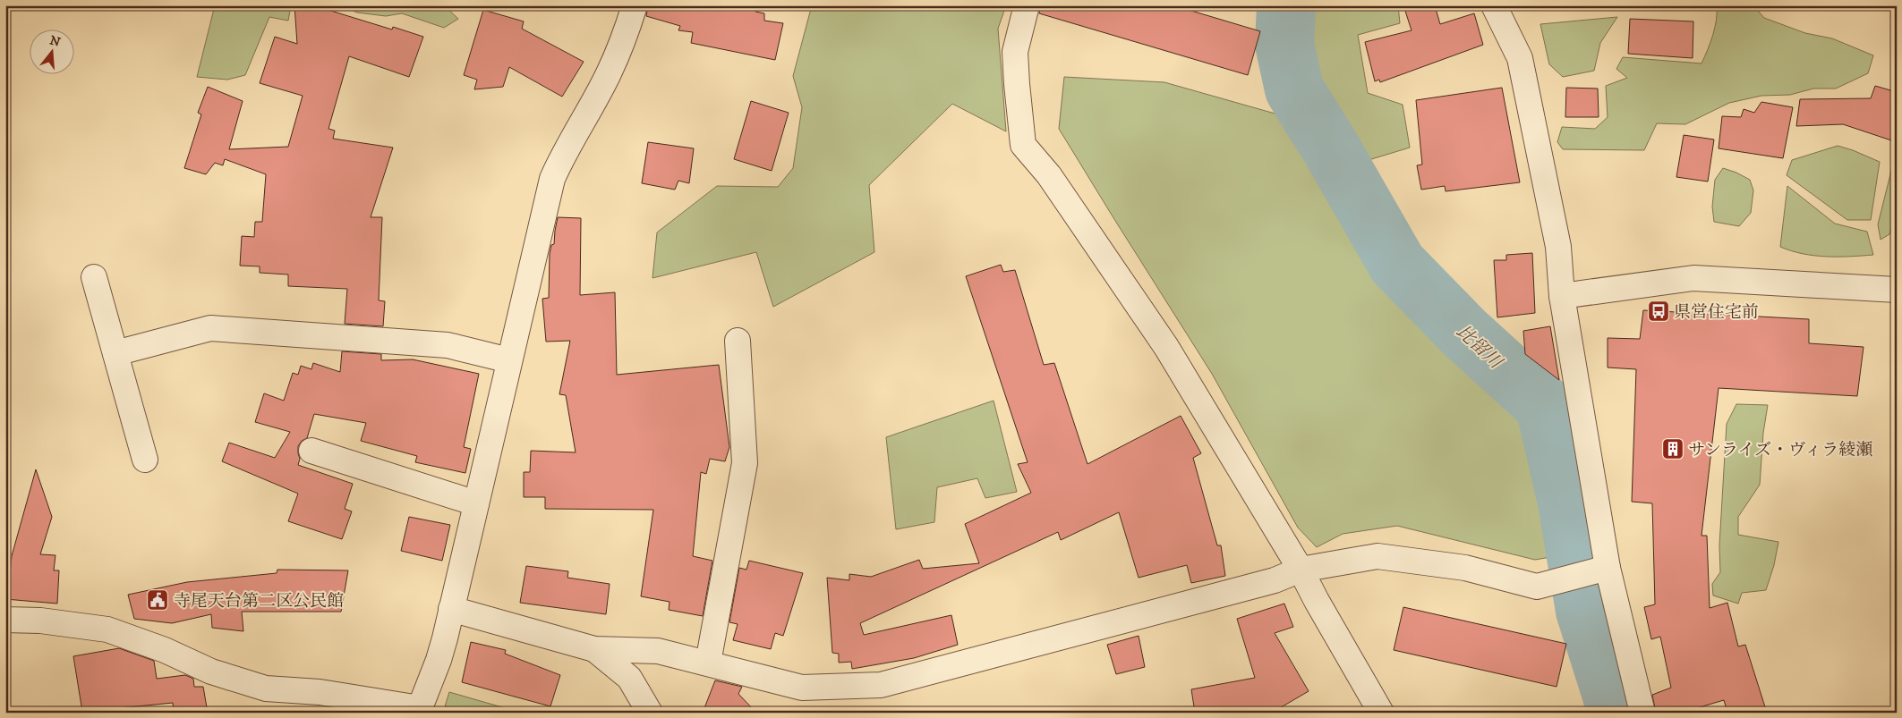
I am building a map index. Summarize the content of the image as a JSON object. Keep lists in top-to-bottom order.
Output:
{
  "water": ["比留川"],
  "places": {
    "bus stop": ["県営住宅前"],
    "building": ["サンライズ・ヴィラ綾瀬"],
    "public building": ["寺尾天台第二区公民館"]
  },
  "north": "top"
}
